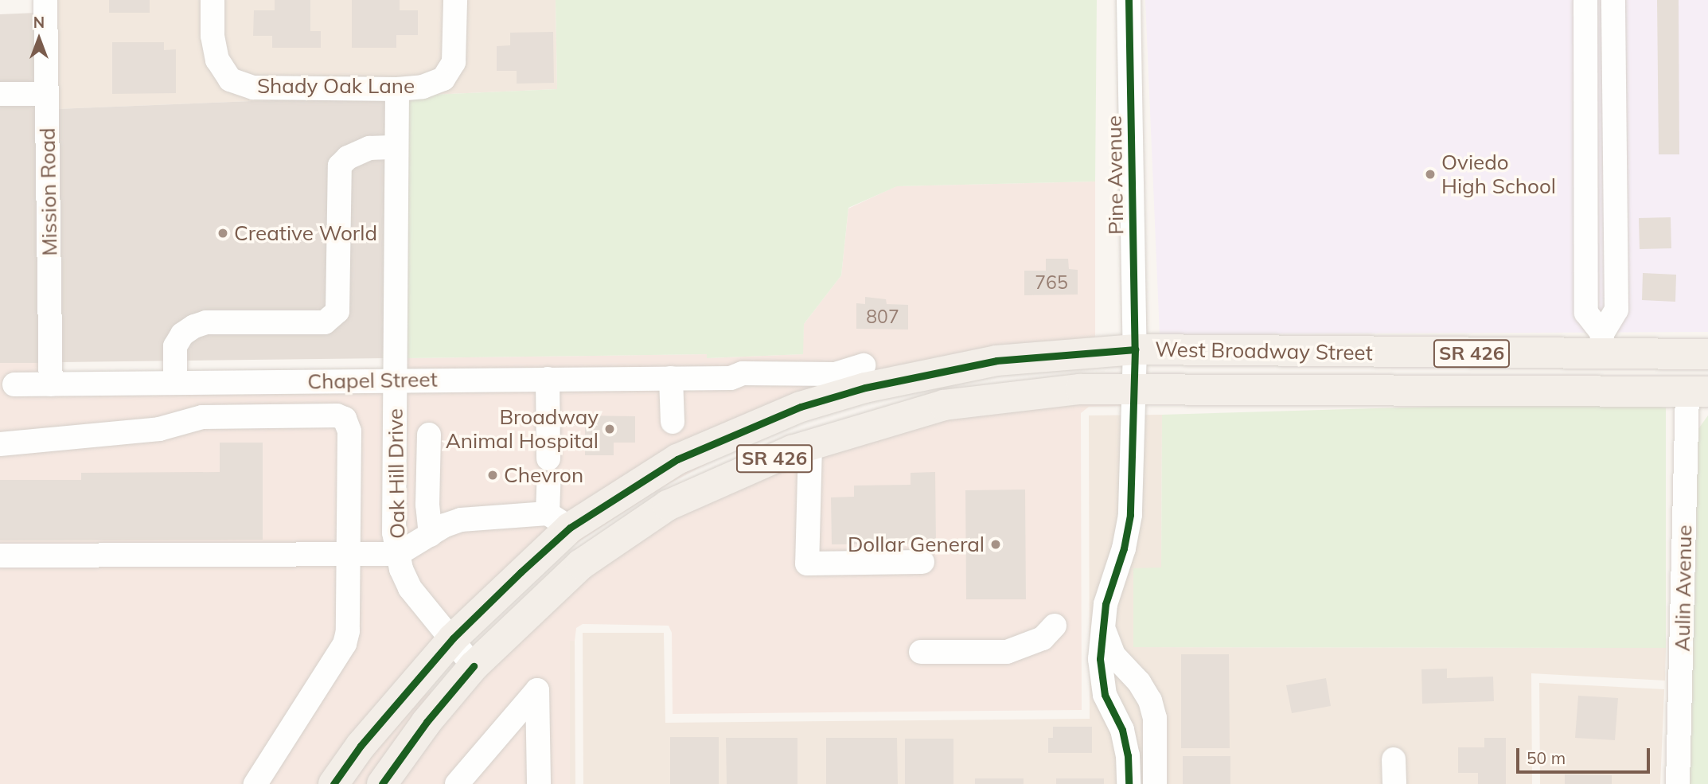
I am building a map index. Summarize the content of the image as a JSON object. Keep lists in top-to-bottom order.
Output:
{
  "streets": {
    "main road": ["West Broadway Street", "SR 426"],
    "street": [
      "Shady Oak Lane",
      "Pine Avenue",
      "Mission Road",
      "Chapel Street",
      "Oak Hill Drive",
      "Aulin Avenue"
    ]
  },
  "crossings": [
    ["Shady Oak Lane", "Oak Hill Drive"],
    ["Pine Avenue", "West Broadway Street"],
    ["Mission Road", "Chapel Street"],
    ["West Broadway Street", "Oak Hill Drive"],
    ["West Broadway Street", "Aulin Avenue"],
    ["Chapel Street", "Oak Hill Drive"]
  ],
  "places": [
    "Oviedo High School",
    "Creative World",
    "Broadway Animal Hospital",
    "Chevron",
    "Dollar General"
  ],
  "house_numbers": ["765", "807"],
  "scale_bar": "50 m",
  "north": "top"
}
